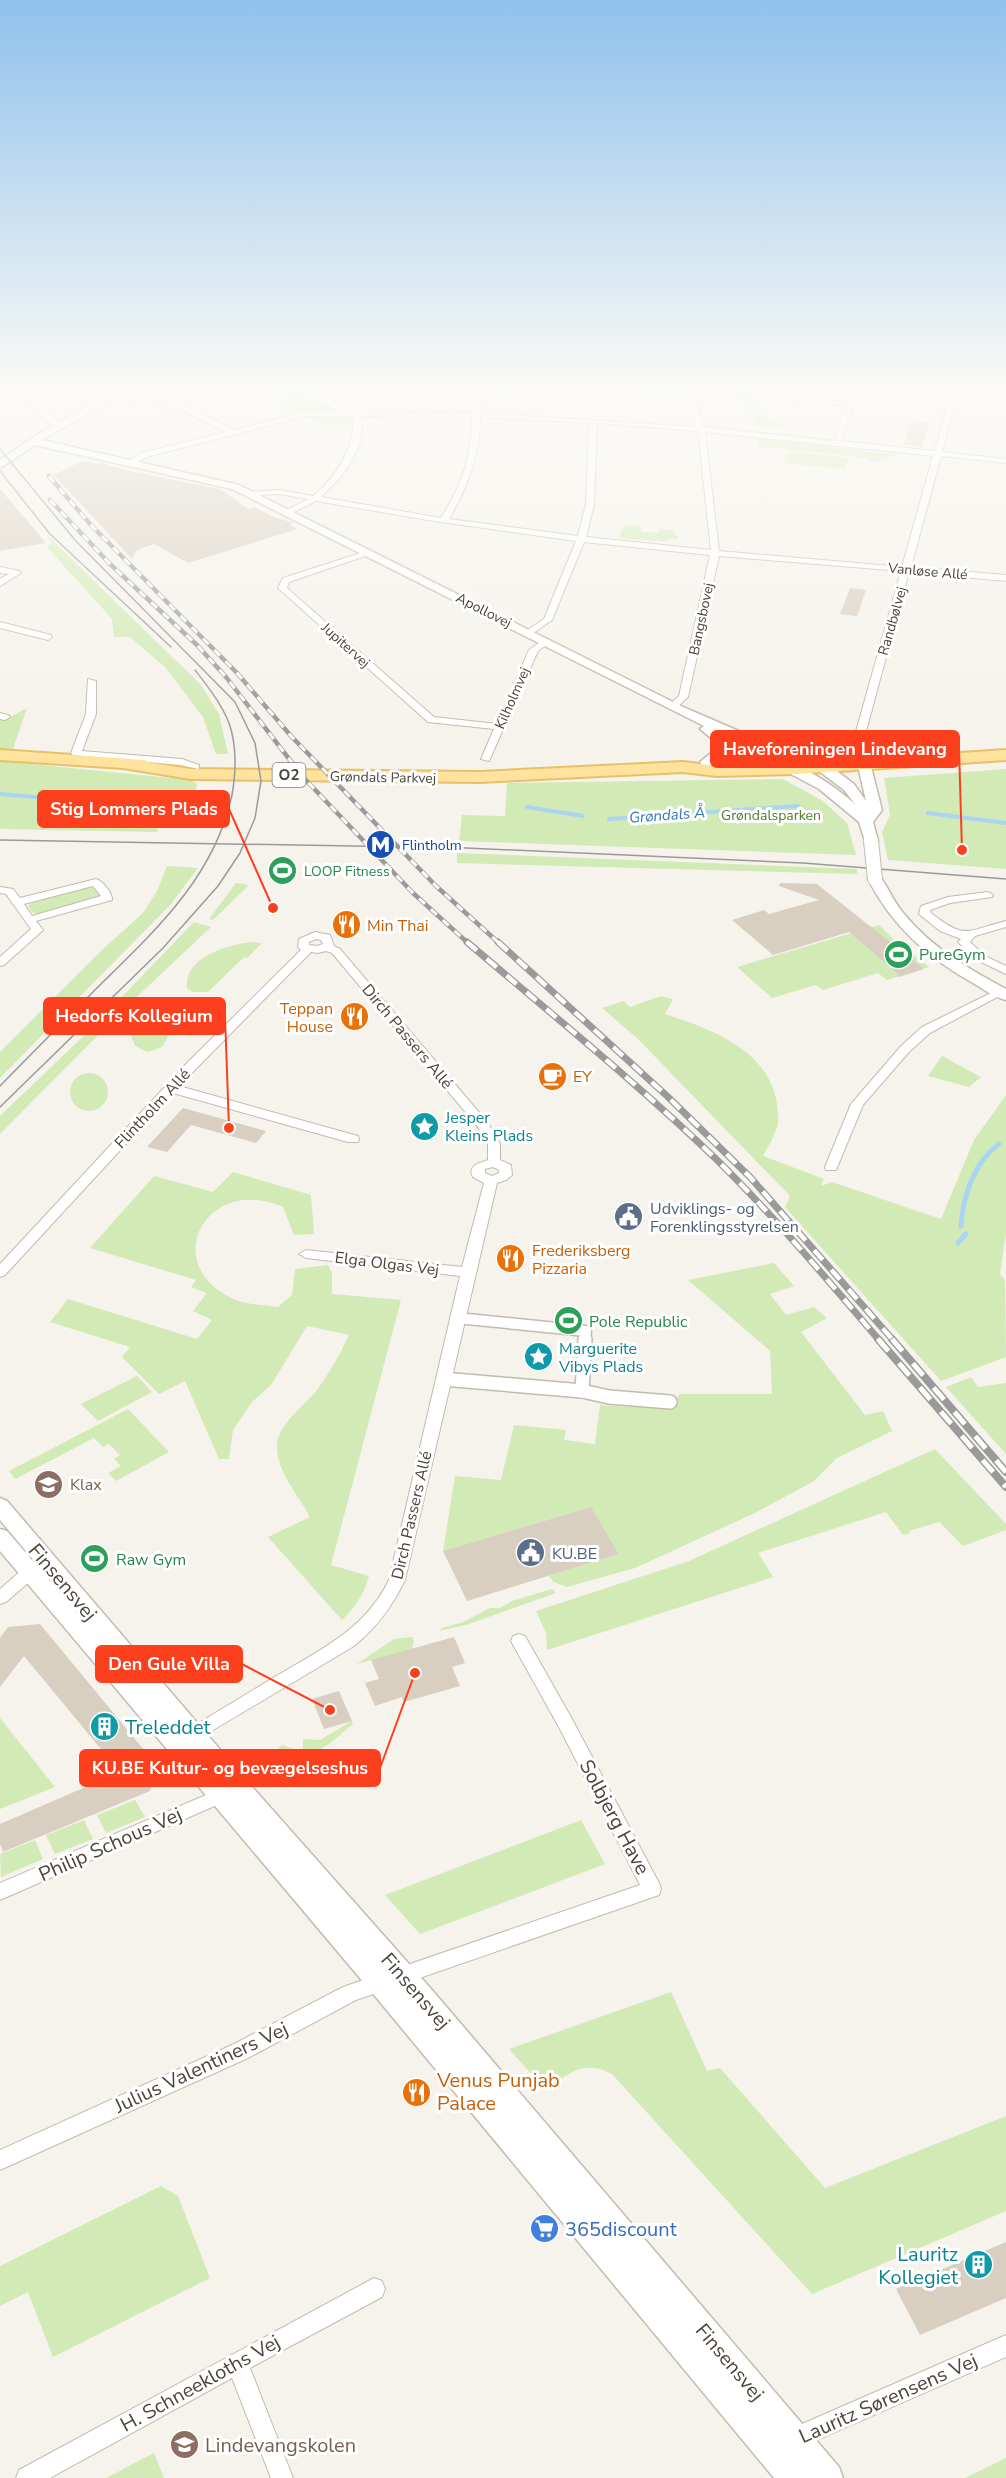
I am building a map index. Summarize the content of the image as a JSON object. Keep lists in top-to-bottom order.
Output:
{
  "streets": {
    "main road": ["O2", "Grøndals Parkvej"],
    "street": [
      "Vanløse Allé",
      "Apollovej",
      "Bangsbovej",
      "Randbølvej",
      "Jupitervej",
      "Kilholmvej",
      "Dirch Passers Allé",
      "Flintholm Allé",
      "Elga Olgas Vej",
      "Finsensvej",
      "Solbjerg Have",
      "Philip Schous Vej",
      "Julius Valentiners Vej",
      "H. Schneekloths Vej",
      "Lauritz Sørensens Vej"
    ]
  },
  "crossings": [
    ["Vanløse Allé", "Bangsbovej"],
    ["Vanløse Allé", "Randbølvej"],
    ["Apollovej", "Bangsbovej"],
    ["Apollovej", "Jupitervej"],
    ["Apollovej", "Kilholmvej"],
    ["Apollovej", "Grøndals Parkvej"],
    ["Randbølvej", "Grøndals Parkvej"],
    ["Jupitervej", "Kilholmvej"],
    ["Dirch Passers Allé", "Flintholm Allé"],
    ["Dirch Passers Allé", "Elga Olgas Vej"],
    ["Dirch Passers Allé", "Finsensvej"],
    ["Finsensvej", "Solbjerg Have"],
    ["Finsensvej", "Philip Schous Vej"],
    ["Finsensvej", "Julius Valentiners Vej"],
    ["Finsensvej", "Lauritz Sørensens Vej"],
    ["Solbjerg Have", "Julius Valentiners Vej"]
  ],
  "water": ["Grøndals Å"],
  "parks": ["Grøndalsparken"],
  "places": {
    "metro station": ["Flintholm"],
    "other": [
      "Haveforeningen Lindevang",
      "Stig Lommers Plads",
      "Hedorfs Kollegium",
      "KU.BE Kultur- og bevægelseshus",
      "Den Gule Villa"
    ],
    "sports": [
      "LOOP Fitness",
      "PureGym",
      "Pole Republic",
      "Raw Gym"
    ],
    "restaurant": [
      "Min Thai",
      "Teppan House",
      "Frederiksberg Pizzaria",
      "Venus Punjab Palace"
    ],
    "cafe": ["EY"],
    "place": ["Jesper Kleins Plads", "Marguerite Vibys Plads"],
    "public building": ["Udviklings- og Forenklingsstyrelsen", "KU.BE"],
    "school or university": ["Klax", "Lindevangskolen"],
    "building": ["Treleddet", "Lauritz Kollegiet"],
    "supermarket": ["365discount"]
  }
}
